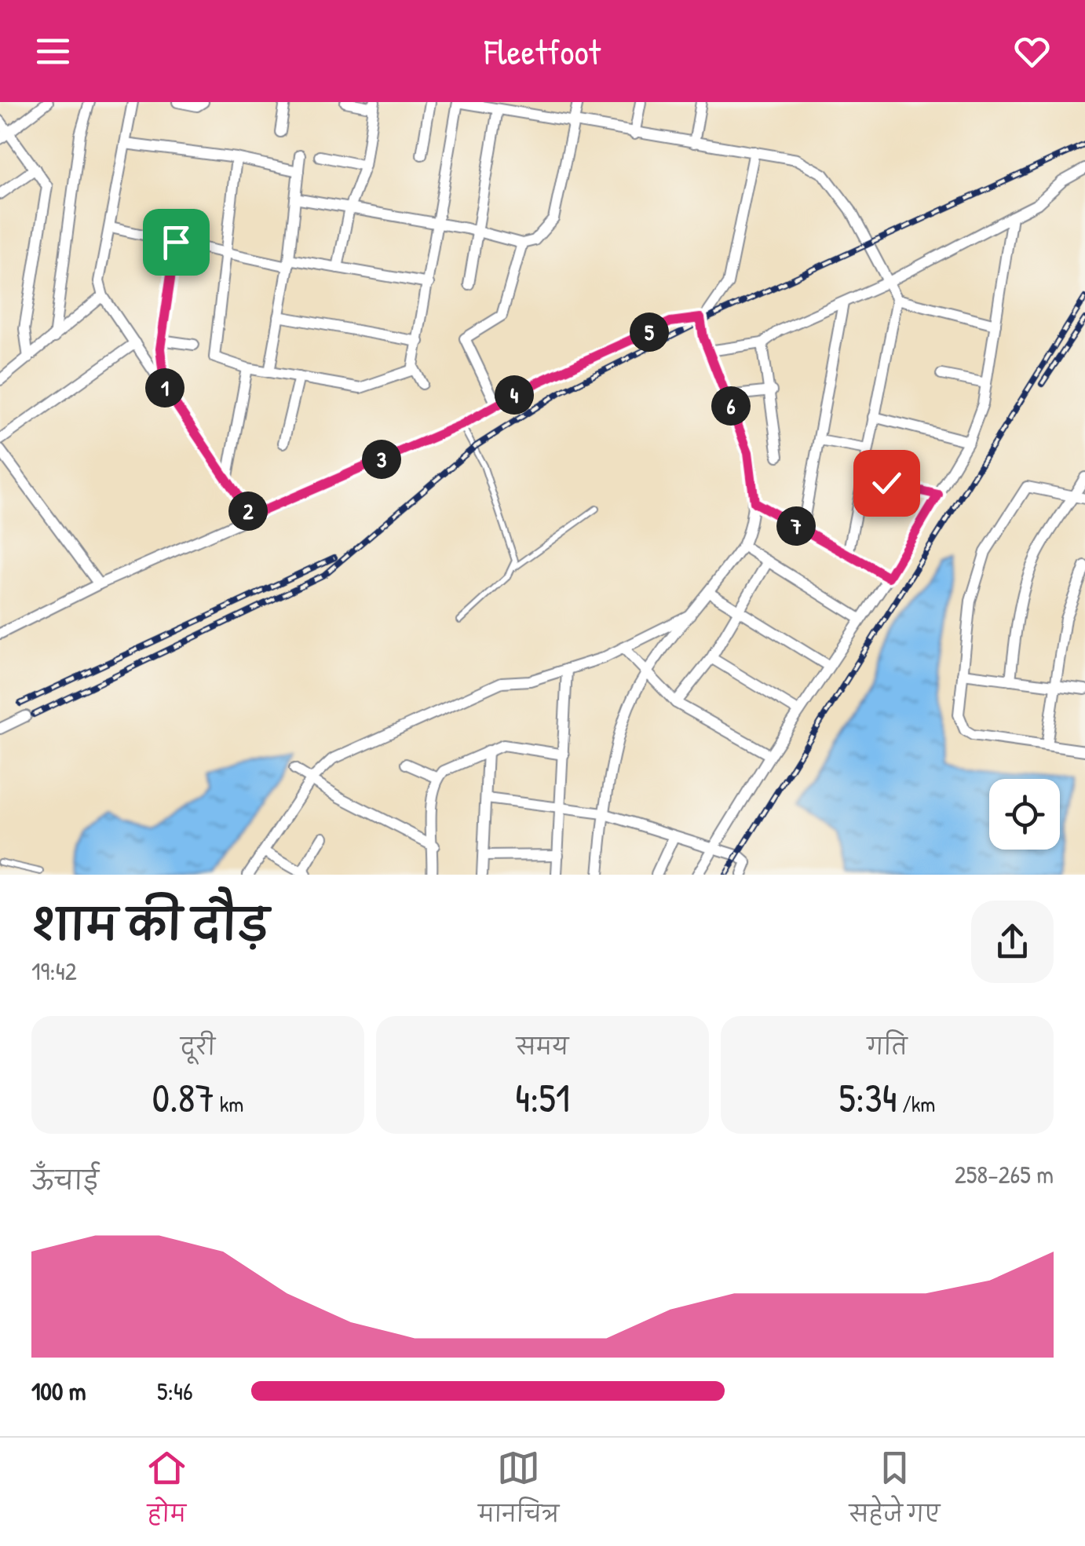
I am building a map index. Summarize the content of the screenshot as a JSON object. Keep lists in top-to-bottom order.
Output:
{
  "page": {
    "header": "Fleetfoot",
    "pins": [
      "5",
      "1",
      "4",
      "6",
      "3",
      "2",
      "7"
    ],
    "heading": ["शाम की दौड़", "19:42"],
    "stats": [
      ["दूरी", "0.87 km"],
      ["समय", "4:51"],
      ["गति", "5:34 /km"]
    ],
    "chart": ["ऊँचाई", "258–265 m"],
    "list": [
      {
        "name": "100 m",
        "note": "5:46"
      }
    ],
    "tabs": ["होम", "मानचित्र", "सहेजे गए"]
  }
}
